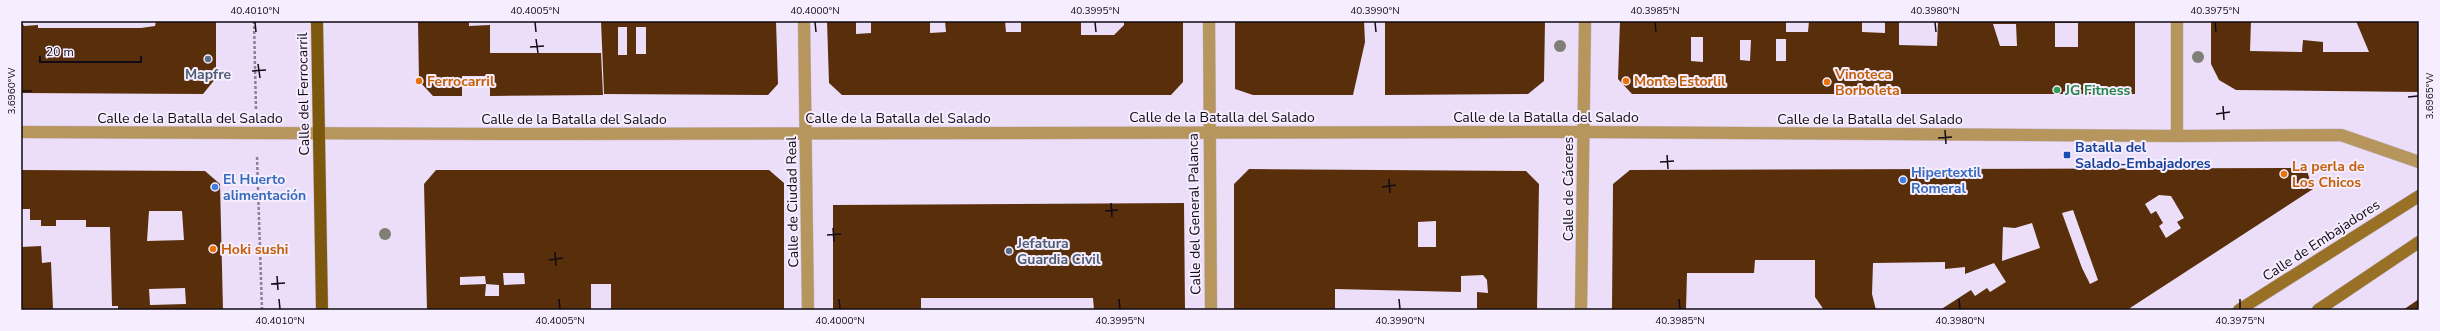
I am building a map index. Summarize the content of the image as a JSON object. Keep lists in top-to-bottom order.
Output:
{
  "streets": {
    "main road": ["Calle del Ferrocarril", "Calle de Embajadores"],
    "street": [
      "Calle de la Batalla del Salado",
      "Calle de Cáceres",
      "Calle de Ciudad Real",
      "Calle del General Palanca"
    ]
  },
  "crossings": [
    ["Calle del Ferrocarril", "Calle de la Batalla del Salado"],
    ["Calle de la Batalla del Salado", "Calle de Cáceres"],
    ["Calle de la Batalla del Salado", "Calle de Ciudad Real"],
    ["Calle de la Batalla del Salado", "Calle del General Palanca"]
  ],
  "places": {
    "other": [
      "Mapfre",
      "Ferrocarril",
      "Monte Estorlil",
      "Vinoteca Borboleta",
      "JG Fitness",
      "La perla de Los Chicos",
      "Hipertextil Romeral",
      "El Huerto alimentación",
      "Hoki sushi",
      "Jefatura Guardia Civil"
    ],
    "transit": ["Batalla del Salado-Embajadores"]
  },
  "scale_bar": "20 m",
  "coordinates": [
    "40.4010°N",
    "40.4005°N",
    "40.4000°N",
    "40.3995°N",
    "40.3990°N",
    "40.3985°N",
    "40.3980°N",
    "40.3975°N",
    "3.6960°W",
    "3.6965°W"
  ]
}
